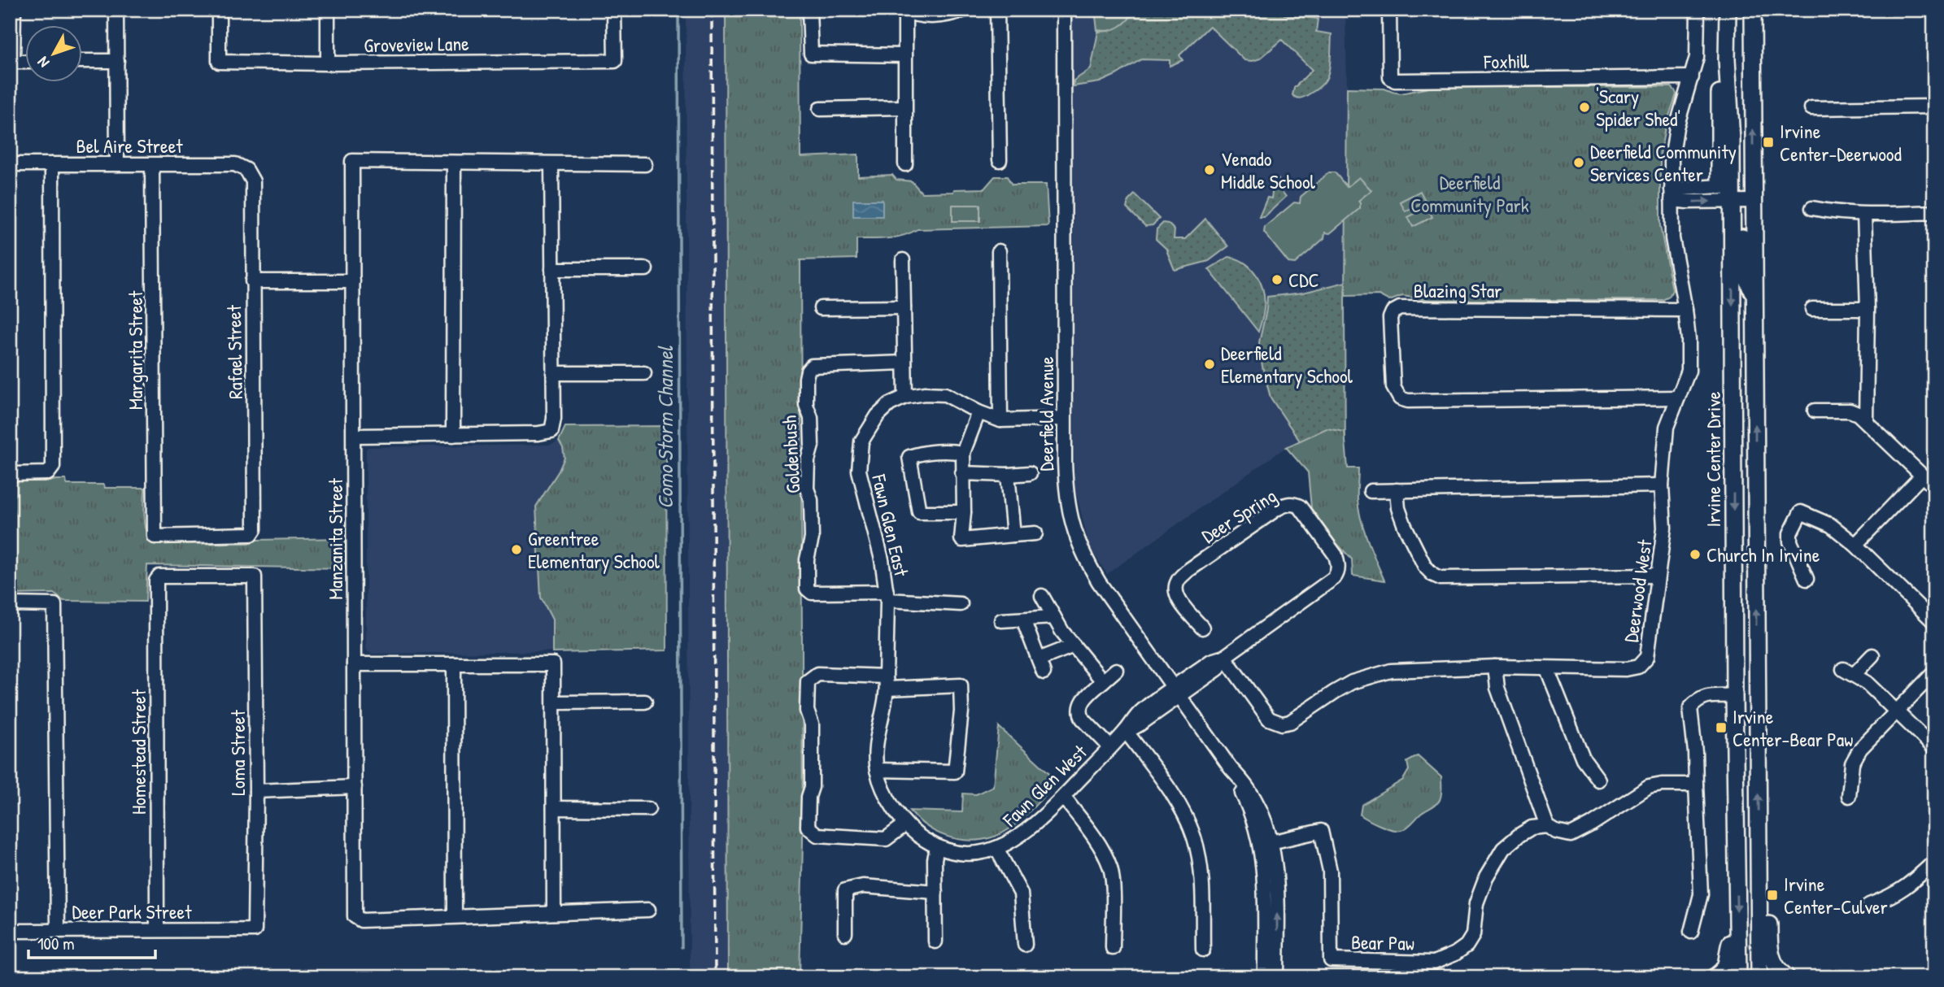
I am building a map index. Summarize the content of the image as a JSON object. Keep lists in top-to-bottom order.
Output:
{
  "streets": {
    "main road": ["Irvine Center Drive"],
    "street": [
      "Groveview Lane",
      "Foxhill",
      "Bel Aire Street",
      "Blazing Star",
      "Margarita Street",
      "Rafael Street",
      "Deerfield Avenue",
      "Goldenbush",
      "Deer Spring",
      "Fawn Glen East",
      "Manzanita Street",
      "Deerwood West",
      "Homestead Street",
      "Loma Street",
      "Fawn Glen West",
      "Deer Park Street",
      "Bear Paw"
    ]
  },
  "crossings": [
    ["Foxhill", "Deerwood West"],
    ["Bel Aire Street", "Margarita Street"],
    ["Bel Aire Street", "Rafael Street"],
    ["Blazing Star", "Deerwood West"],
    ["Margarita Street", "Rafael Street"],
    ["Deerfield Avenue", "Deer Spring"],
    ["Deerfield Avenue", "Fawn Glen East"],
    ["Deerfield Avenue", "Fawn Glen West"],
    ["Deerfield Avenue", "Bear Paw"],
    ["Goldenbush", "Fawn Glen East"],
    ["Deer Spring", "Deerwood West"],
    ["Deer Spring", "Fawn Glen West"],
    ["Fawn Glen East", "Fawn Glen West"],
    ["Homestead Street", "Loma Street"],
    ["Homestead Street", "Deer Park Street"],
    ["Loma Street", "Deer Park Street"]
  ],
  "water": ["Como Storm Channel"],
  "parks": ["Deerfield Community Park"],
  "places": {
    "other": [
      "'Scary Spider Shed'",
      "Deerfield Community Services Center",
      "Venado Middle School",
      "CDC",
      "Deerfield Elementary School",
      "Greentree Elementary School",
      "Church In Irvine"
    ],
    "transit": ["Irvine Center-Deerwood", "Irvine Center-Bear Paw", "Irvine Center-Culver"]
  },
  "scale_bar": "100 m",
  "north": "bottom left"
}
